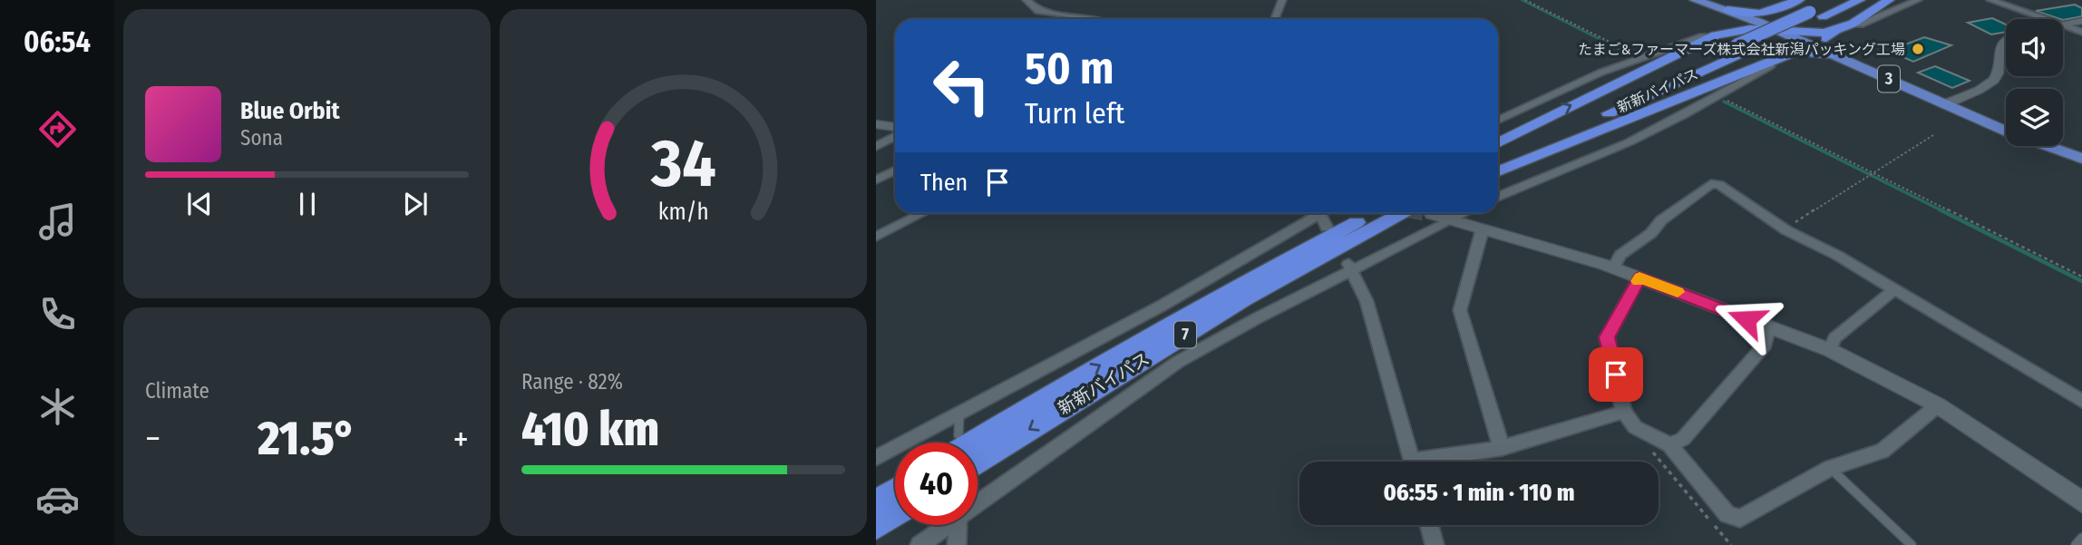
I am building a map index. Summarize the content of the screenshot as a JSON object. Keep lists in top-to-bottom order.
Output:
{
  "streets": {
    "highway": ["新新バイパス", "7"],
    "main road": ["3"]
  },
  "places": ["たまご&ファーマーズ株式会社新潟パッキング工場"],
  "page": {
    "tabs": "06:54",
    "turn": ["50 m", "Turn left"],
    "song": ["Blue Orbit", "Sona"],
    "then": "Then",
    "tile": [
      "Climate",
      ["Range · 82%", "410 km"]
    ],
    "heat": ["−", "21.5°", "+"],
    "limit": "40",
    "trip": "06:55 · 1 min · 110 m",
    "gauge": ["34", "km/h"]
  }
}
